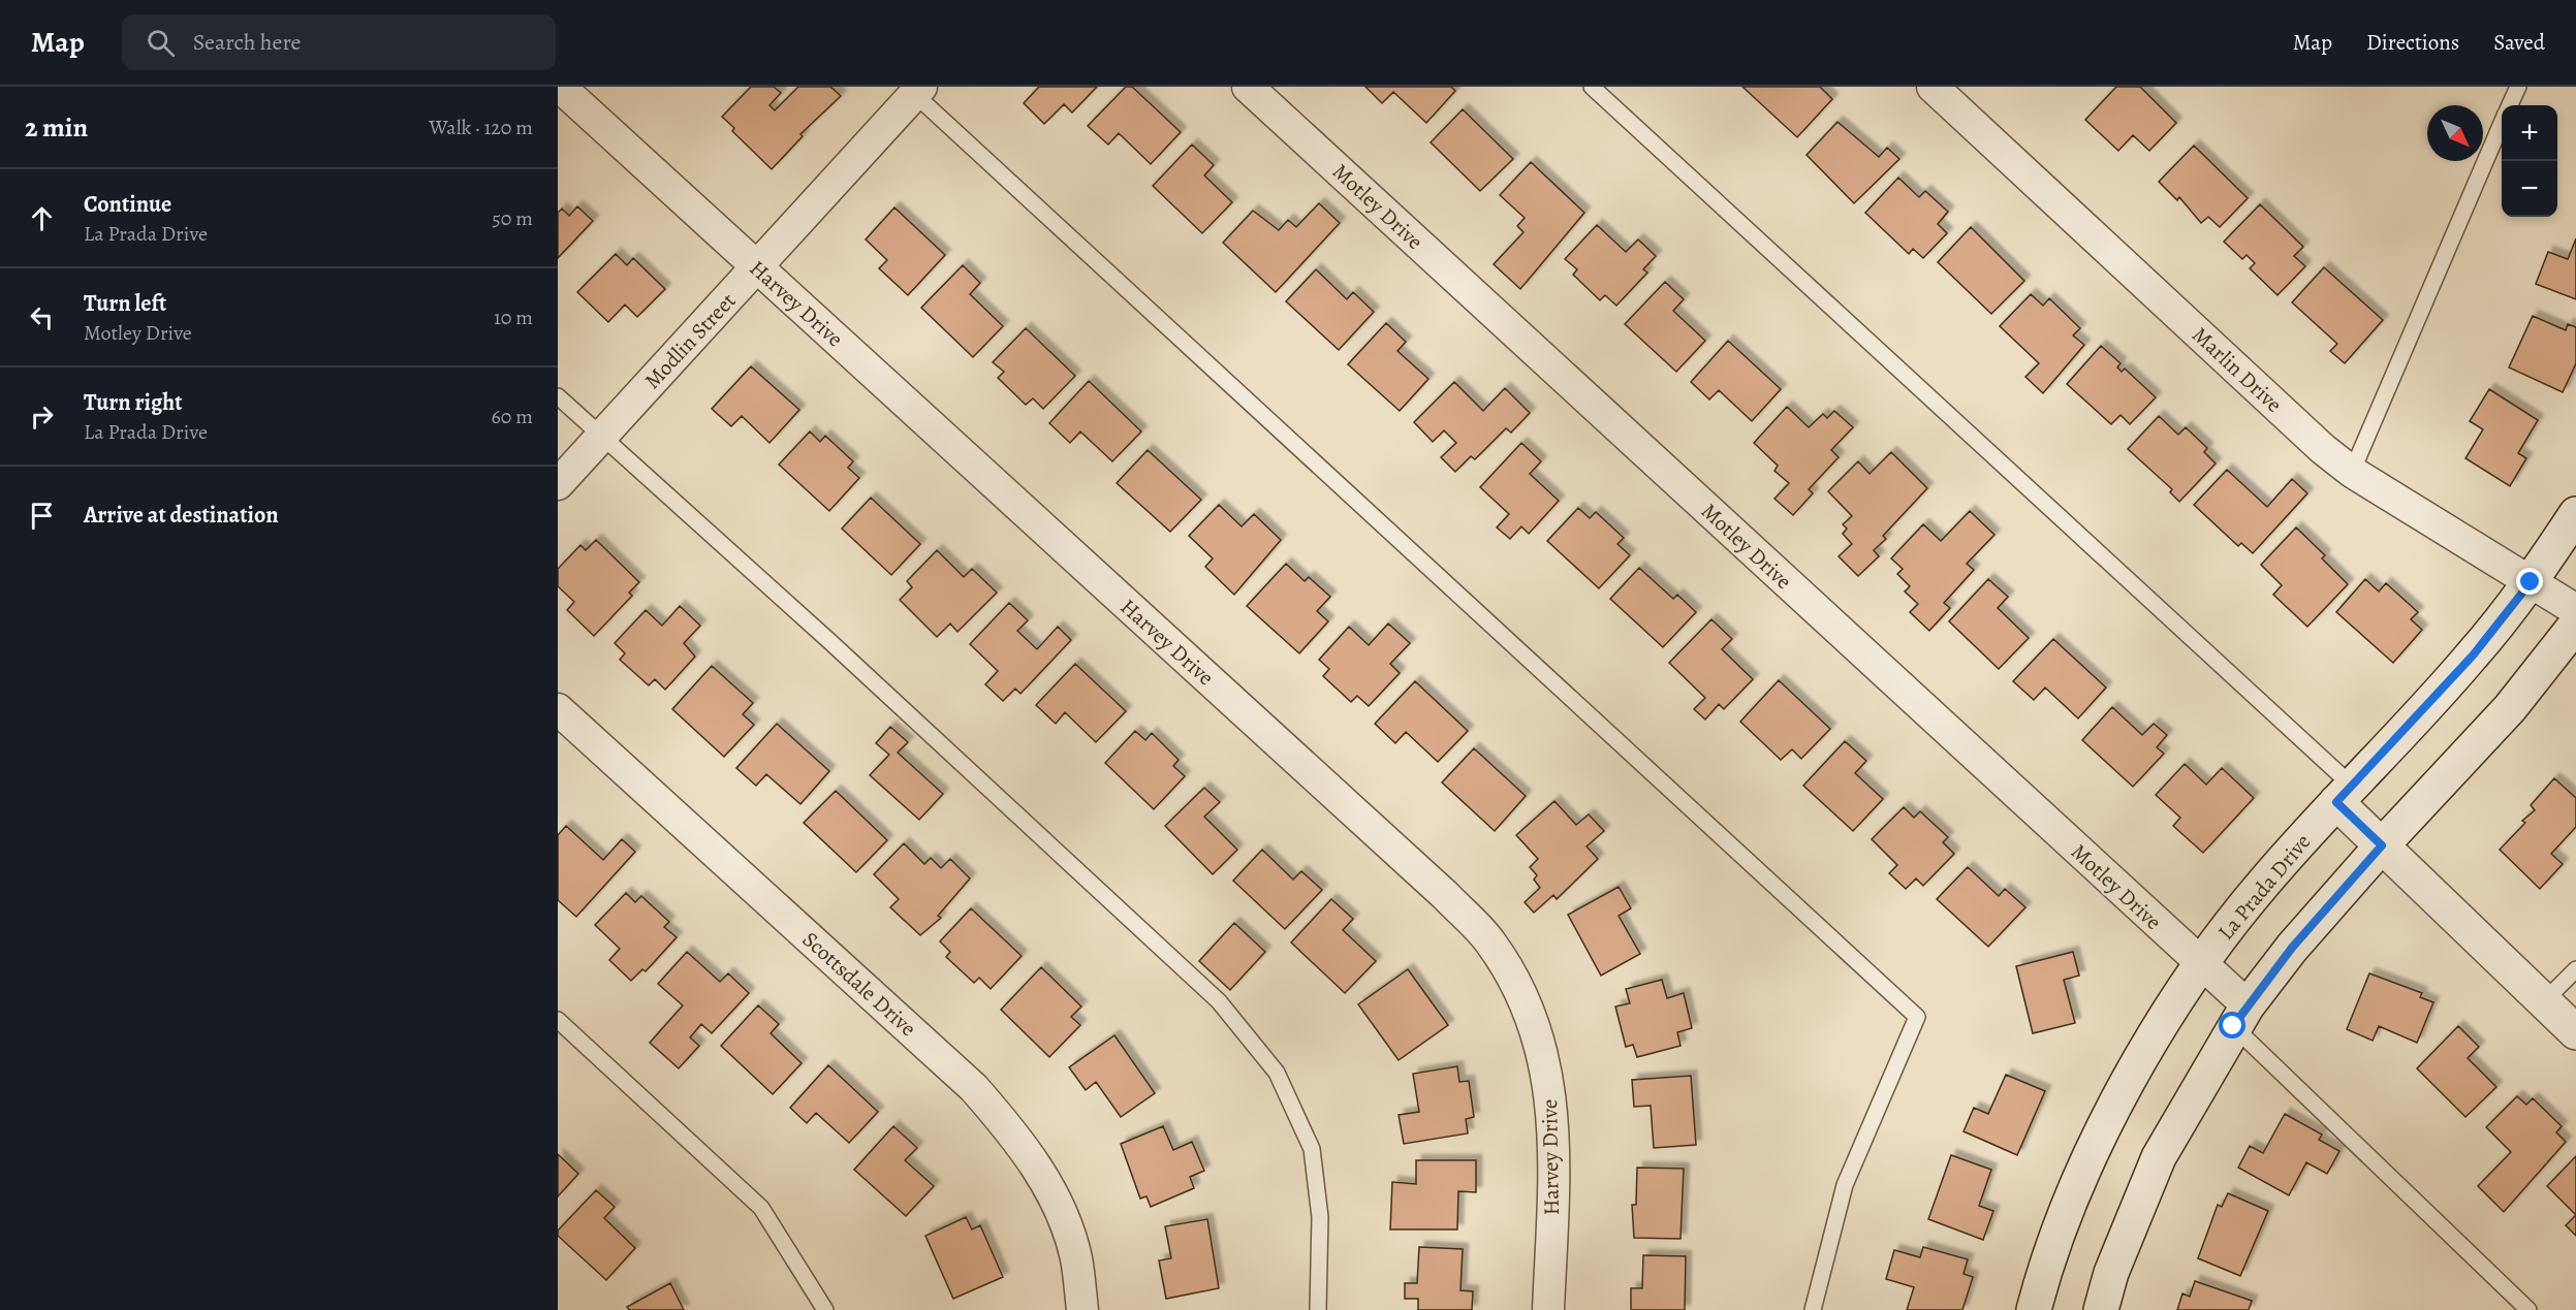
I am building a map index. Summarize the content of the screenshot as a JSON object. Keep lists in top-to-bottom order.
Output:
{
  "streets": {
    "main road": ["La Prada Drive"],
    "street": [
      "Motley Drive",
      "Harvey Drive",
      "Modlin Street",
      "Marlin Drive",
      "Scottsdale Drive"
    ]
  },
  "crossings": [
    ["Motley Drive", "La Prada Drive"],
    ["Harvey Drive", "Modlin Street"],
    ["Marlin Drive", "La Prada Drive"]
  ],
  "north": "bottom right",
  "page": {
    "header": "Map",
    "search": "Search here",
    "nav": ["Map", "Directions", "Saved"],
    "heading": ["2 min", "Walk · 120 m"],
    "map_buttons": ["+", "−"],
    "list": [
      ["Continue", "La Prada Drive", "50 m"],
      ["Turn left", "Motley Drive", "10 m"],
      ["Turn right", "La Prada Drive", "60 m"],
      "Arrive at destination"
    ]
  }
}
